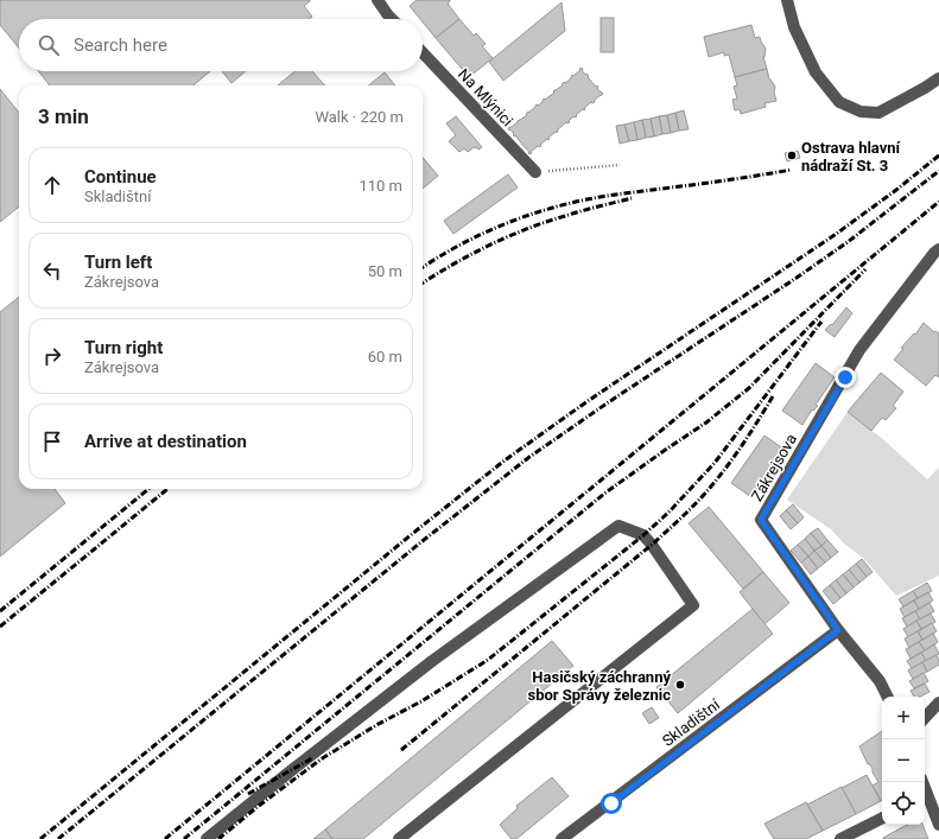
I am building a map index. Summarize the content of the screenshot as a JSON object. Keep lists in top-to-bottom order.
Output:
{
  "streets": {
    "street": ["Na Mlýnici", "Zákrejsova", "Skladištní"]
  },
  "crossings": [
    ["Zákrejsova", "Skladištní"]
  ],
  "places": ["Ostrava hlavní nádraží St. 3", "Hasičský záchranný sbor Správy železnic"],
  "page": {
    "search": "Search here",
    "heading": ["3 min", "Walk · 220 m"],
    "list": [
      ["Continue", "Skladištní", "110 m"],
      ["Turn left", "Zákrejsova", "50 m"],
      ["Turn right", "Zákrejsova", "60 m"],
      "Arrive at destination"
    ],
    "map_buttons": ["+", "−"]
  }
}
